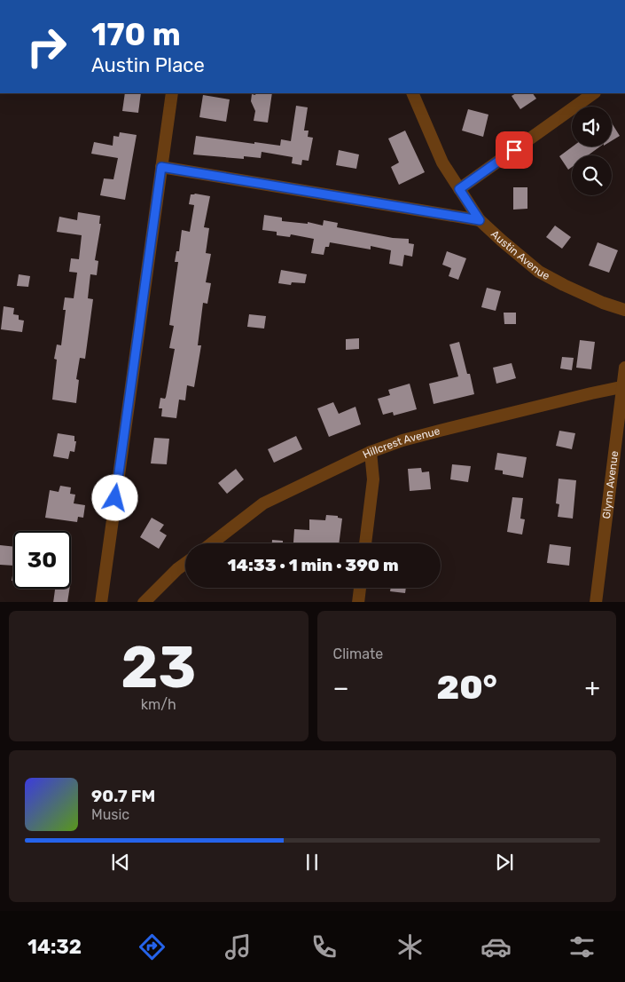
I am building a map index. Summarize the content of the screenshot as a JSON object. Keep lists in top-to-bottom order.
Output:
{
  "streets": {
    "street": ["Austin Avenue", "Hillcrest Avenue", "Glynn Avenue"]
  },
  "crossings": [
    ["Hillcrest Avenue", "Glynn Avenue"]
  ],
  "page": {
    "turn": ["170 m", "Austin Place"],
    "limit": "30",
    "trip": "14:33 · 1 min · 390 m",
    "tile": [
      ["23", "km/h"],
      "Climate"
    ],
    "heat": ["−", "20°", "+"],
    "song": ["90.7 FM", "Music"],
    "tabs": "14:32"
  }
}
